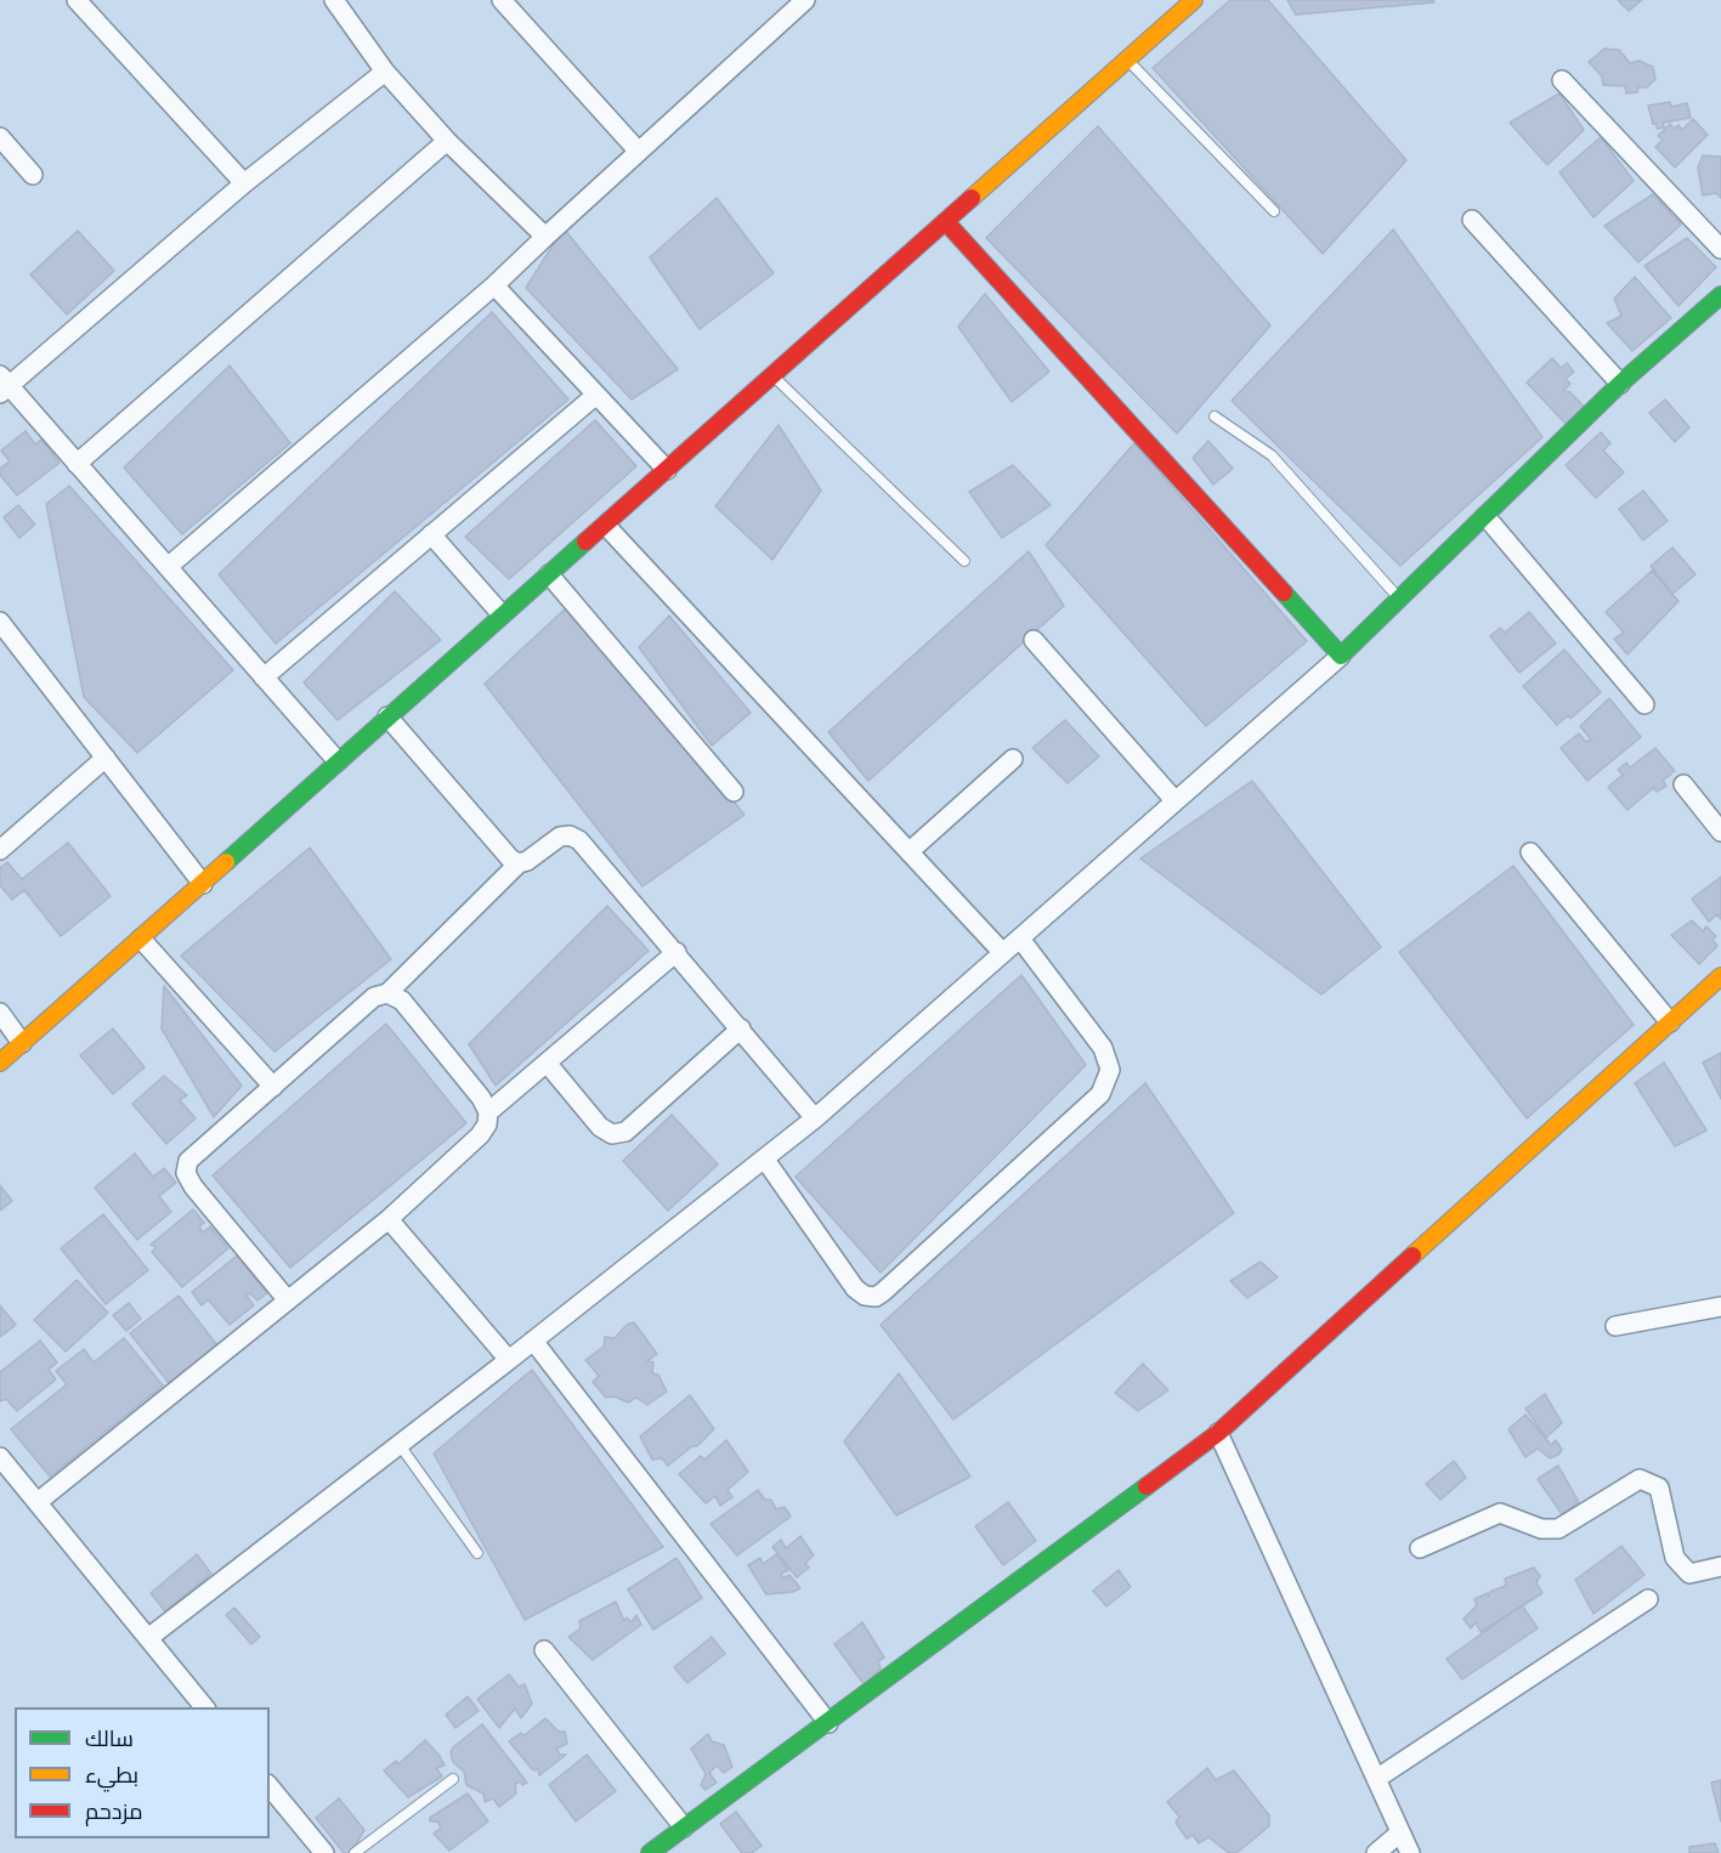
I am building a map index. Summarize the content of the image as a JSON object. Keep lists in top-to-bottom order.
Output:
{
  "legend": ["سالك", "بطيء", "مزدحم"]
}
